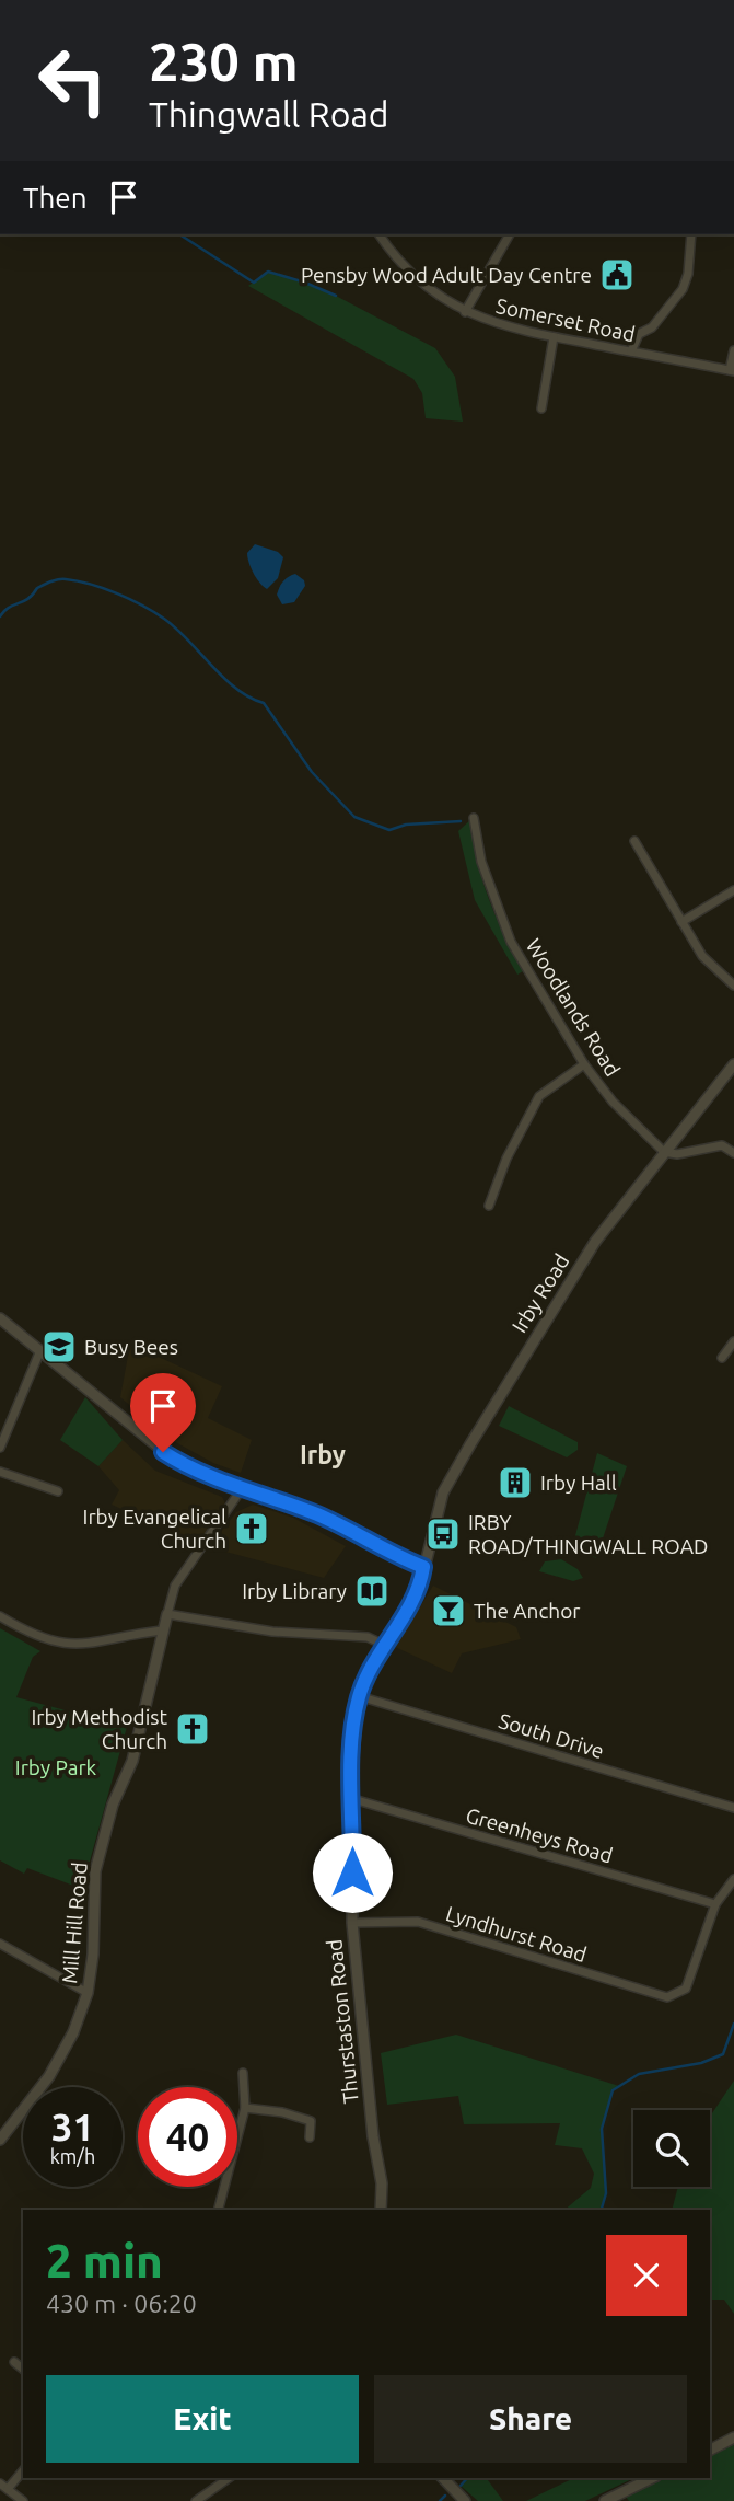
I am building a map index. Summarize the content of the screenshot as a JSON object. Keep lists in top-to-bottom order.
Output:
{
  "streets": {
    "street": [
      "Somerset Road",
      "Woodlands Road",
      "Irby Road",
      "South Drive",
      "Greenheys Road",
      "Mill Hill Road",
      "Lyndhurst Road",
      "Thurstaston Road"
    ]
  },
  "crossings": [
    ["Woodlands Road", "Irby Road"],
    ["Irby Road", "Thurstaston Road"],
    ["South Drive", "Thurstaston Road"],
    ["Greenheys Road", "Lyndhurst Road"],
    ["Greenheys Road", "Thurstaston Road"],
    ["Lyndhurst Road", "Thurstaston Road"]
  ],
  "districts": ["Irby"],
  "parks": ["Irby Park"],
  "places": {
    "public building": ["Pensby Wood Adult Day Centre"],
    "school or university": ["Busy Bees"],
    "building": ["Irby Hall"],
    "church": ["Irby Evangelical Church", "Irby Methodist Church"],
    "bus stop": ["IRBY ROAD/THINGWALL ROAD"],
    "library": ["Irby Library"],
    "bar": ["The Anchor"]
  },
  "page": {
    "turn": ["230 m", "Thingwall Road"],
    "then": "Then",
    "speed": "31 km/h",
    "limit": "40",
    "heading": ["2 min", "430 m · 06:20"],
    "buttons": ["Exit", "Share"]
  }
}
